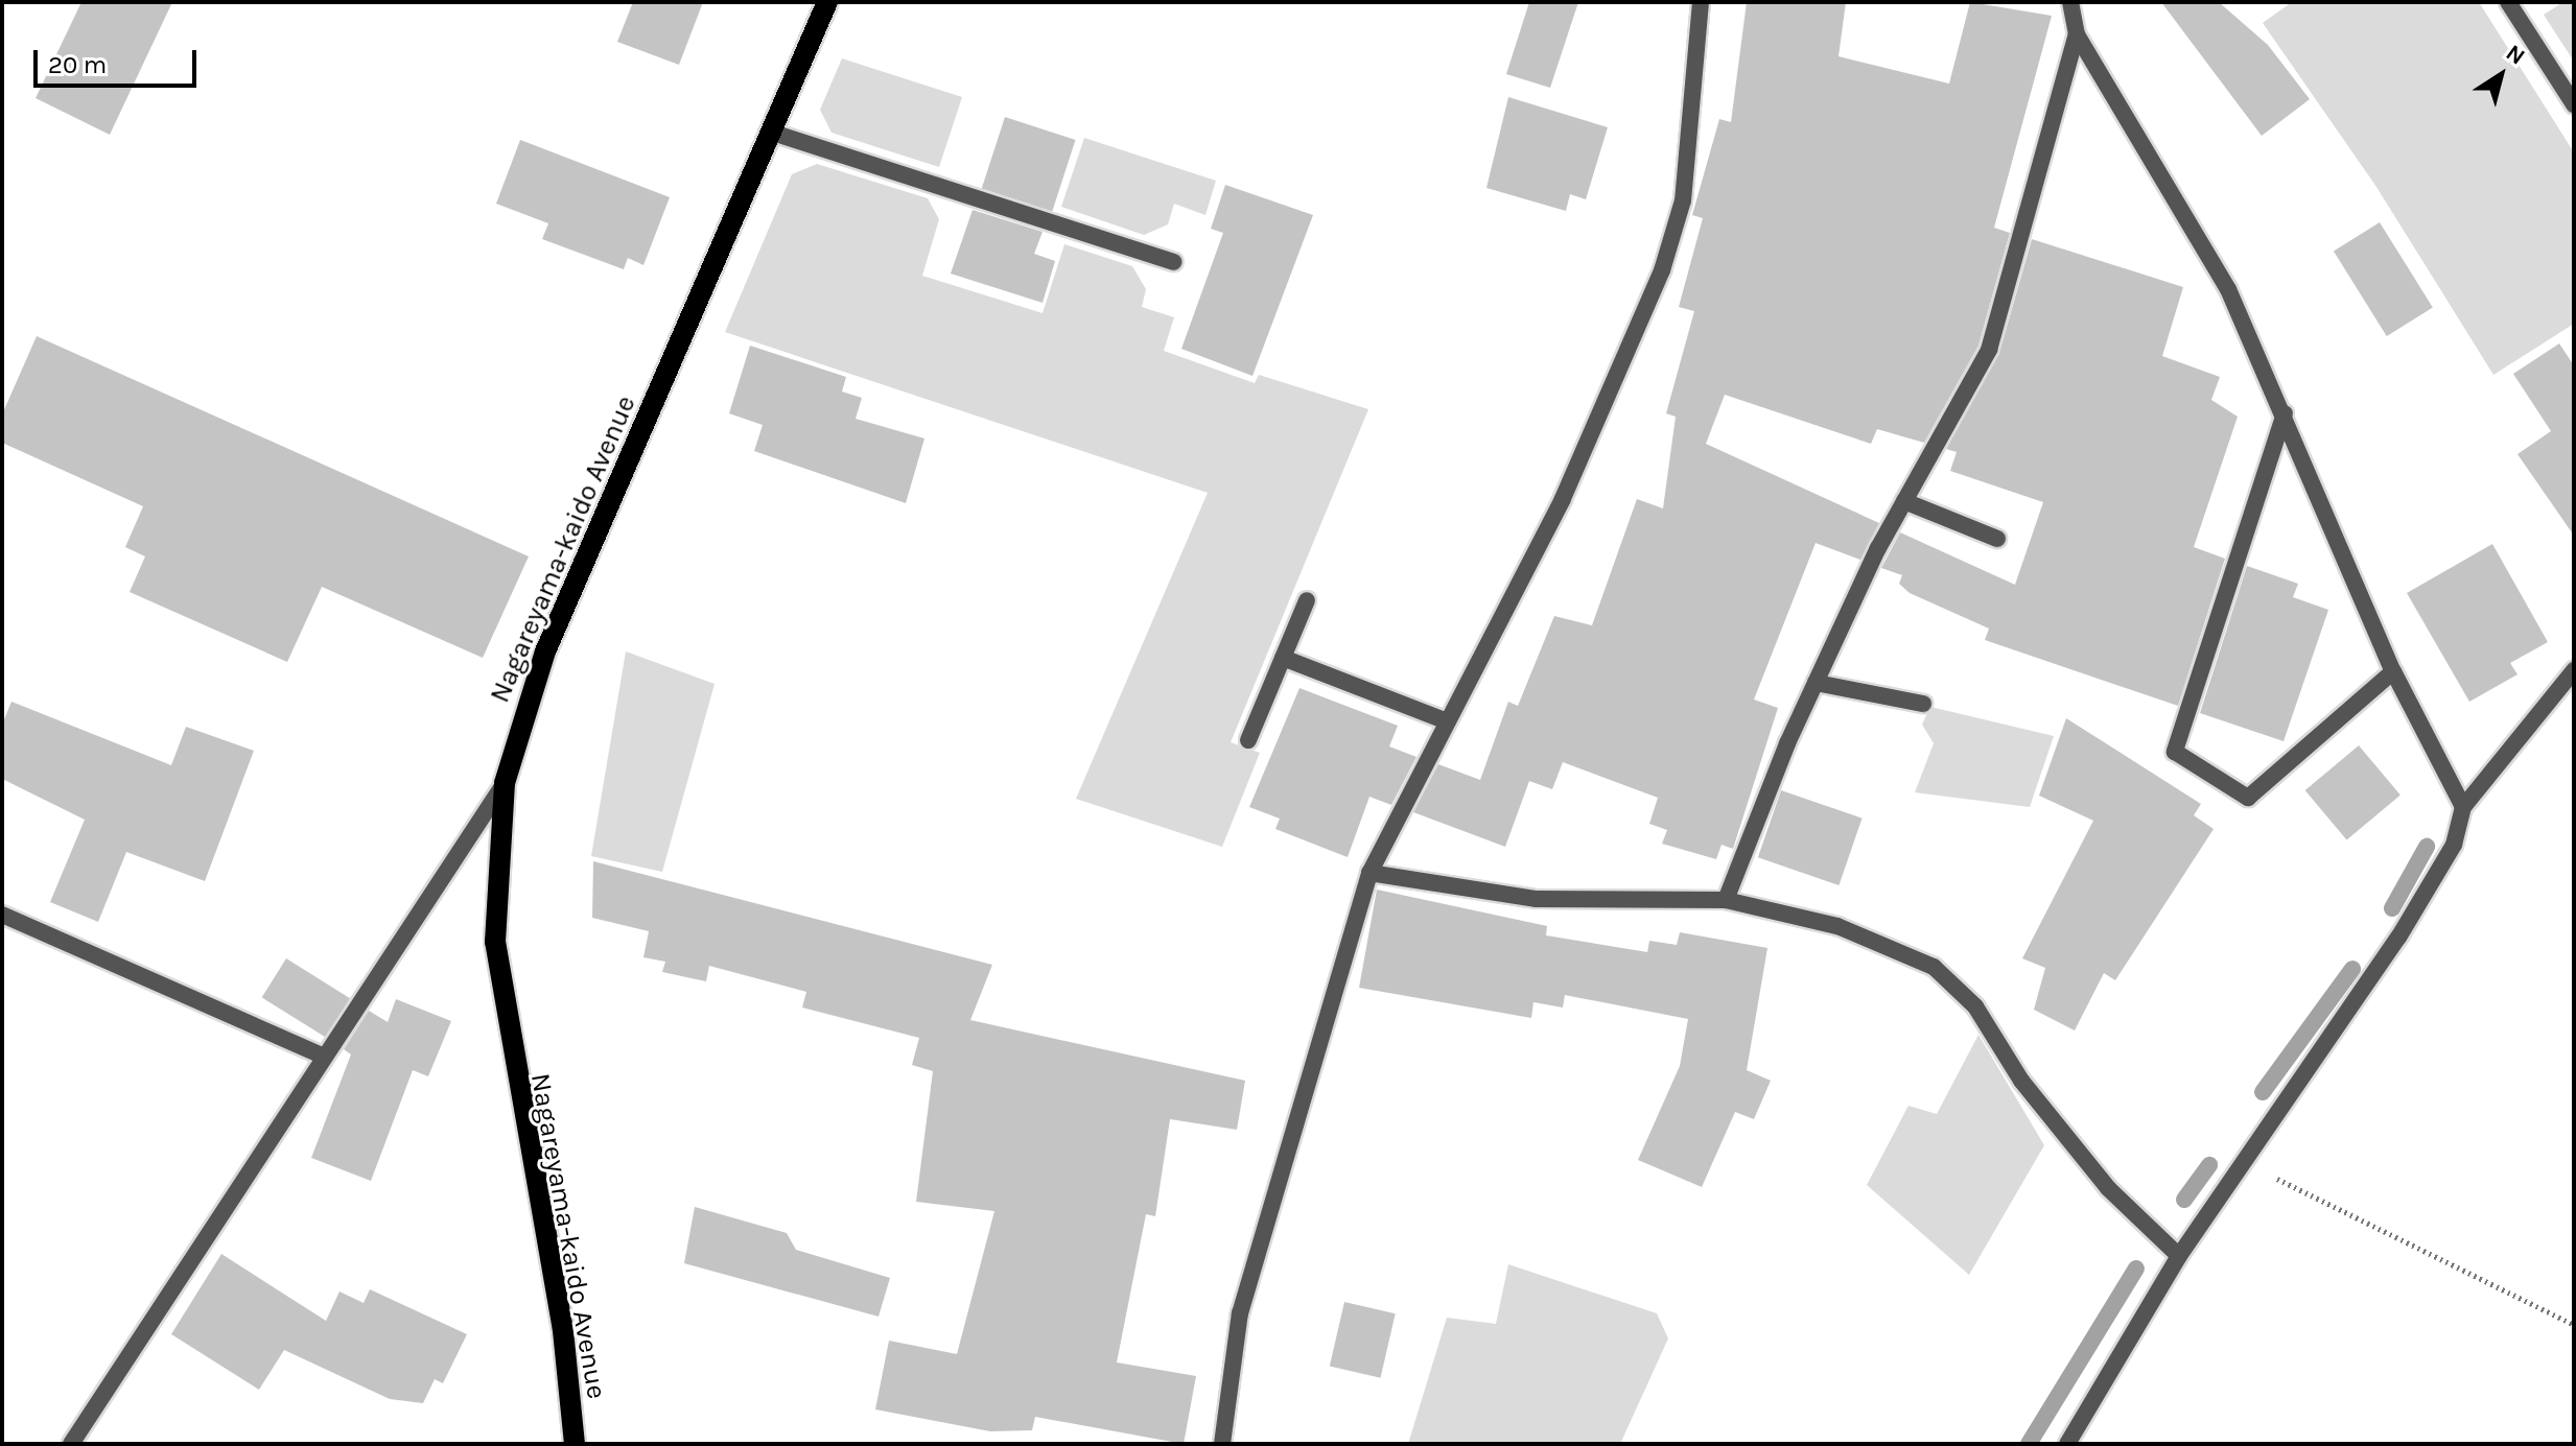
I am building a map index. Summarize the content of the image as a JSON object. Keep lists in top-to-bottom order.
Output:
{
  "streets": {
    "main road": ["Nagareyama-kaido Avenue"]
  },
  "scale_bar": "20 m",
  "north": "top right"
}
